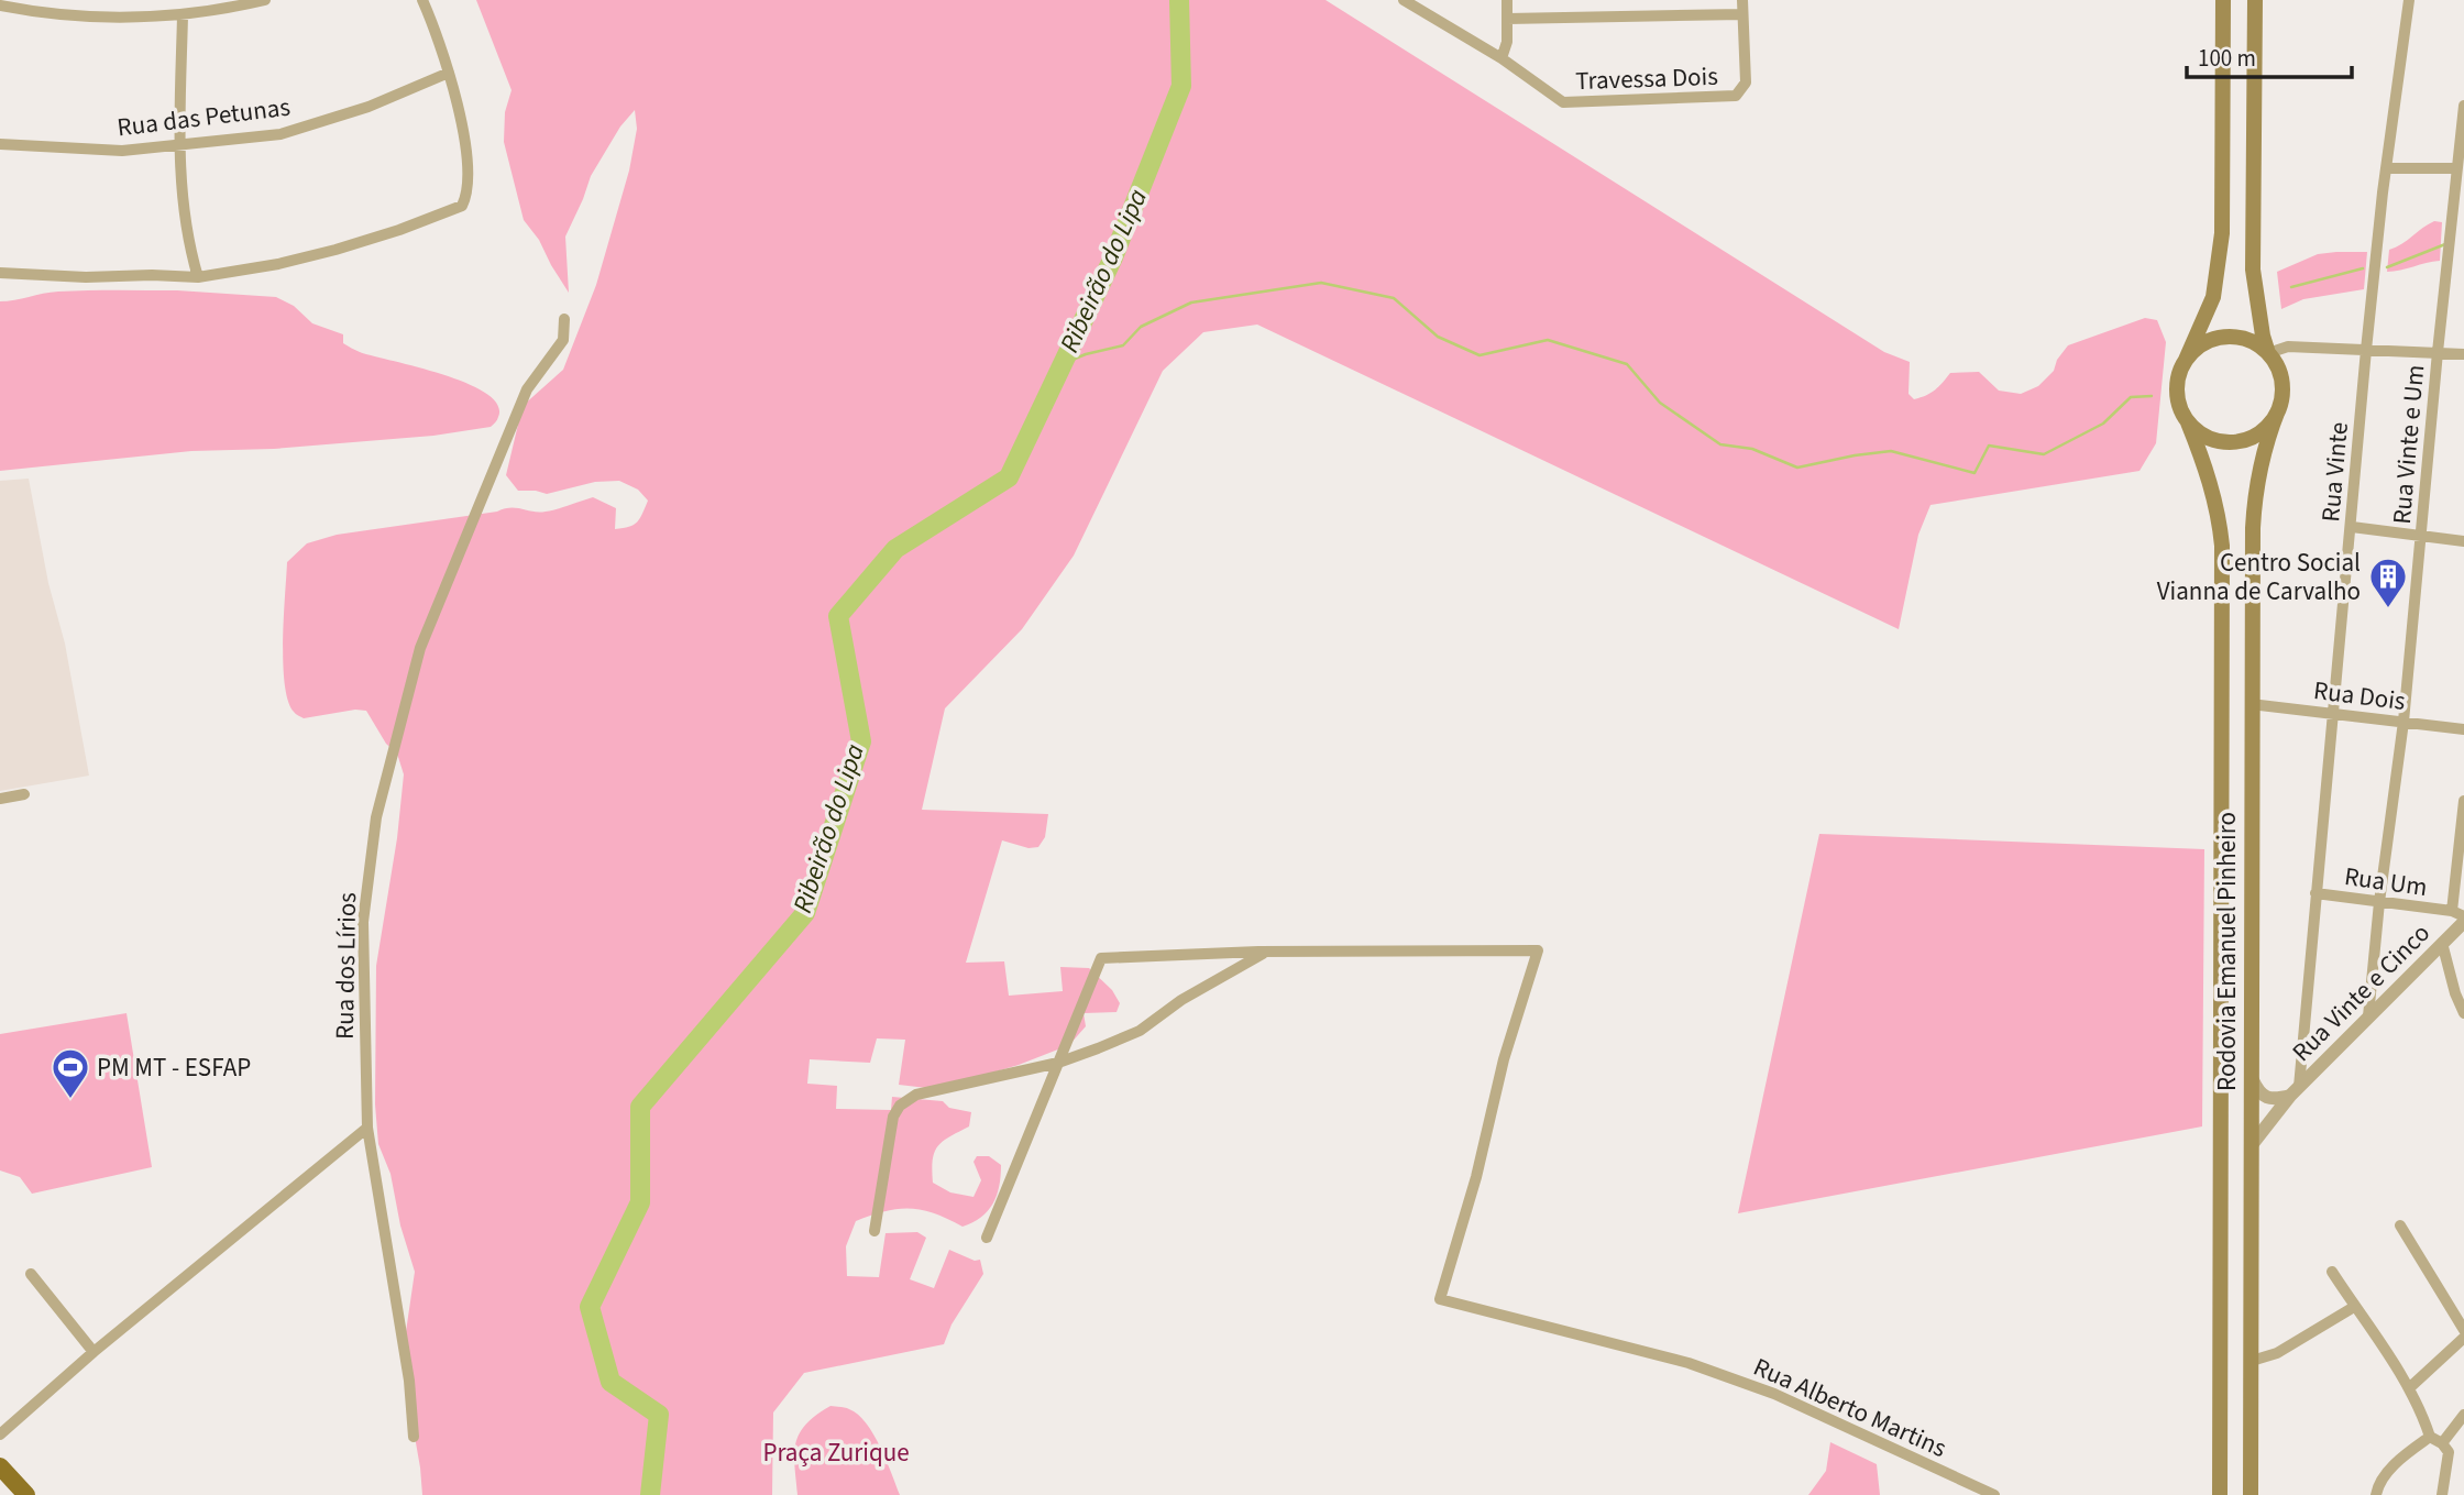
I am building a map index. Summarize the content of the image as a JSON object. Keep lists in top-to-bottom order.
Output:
{
  "streets": {
    "main road": ["Rodovia Emanuel Pinheiro"],
    "street": [
      "Travessa Dois",
      "Rua das Petunas",
      "Rua Vinte e Um",
      "Rua Vinte",
      "Rua Dois",
      "Rua Um",
      "Rua dos Lírios",
      "Rua Vinte e Cinco",
      "Rua Alberto Martins"
    ]
  },
  "crossings": [
    ["Rua Vinte e Um", "Rua Dois"],
    ["Rua Vinte e Um", "Rua Um"],
    ["Rua Vinte e Um", "Rua Vinte e Cinco"],
    ["Rua Vinte", "Rua Dois"],
    ["Rua Vinte", "Rua Um"],
    ["Rua Vinte", "Rua Vinte e Cinco"],
    ["Rua Dois", "Rodovia Emanuel Pinheiro"],
    ["Rua Um", "Rua Vinte e Cinco"],
    ["Rodovia Emanuel Pinheiro", "Rua Vinte e Cinco"]
  ],
  "water": ["Ribeirão do Lipa"],
  "parks": ["Praça Zurique"],
  "places": {
    "building": ["Centro Social Vianna de Carvalho"],
    "sports": ["PM MT - ESFAP"]
  },
  "scale_bar": "100 m"
}
